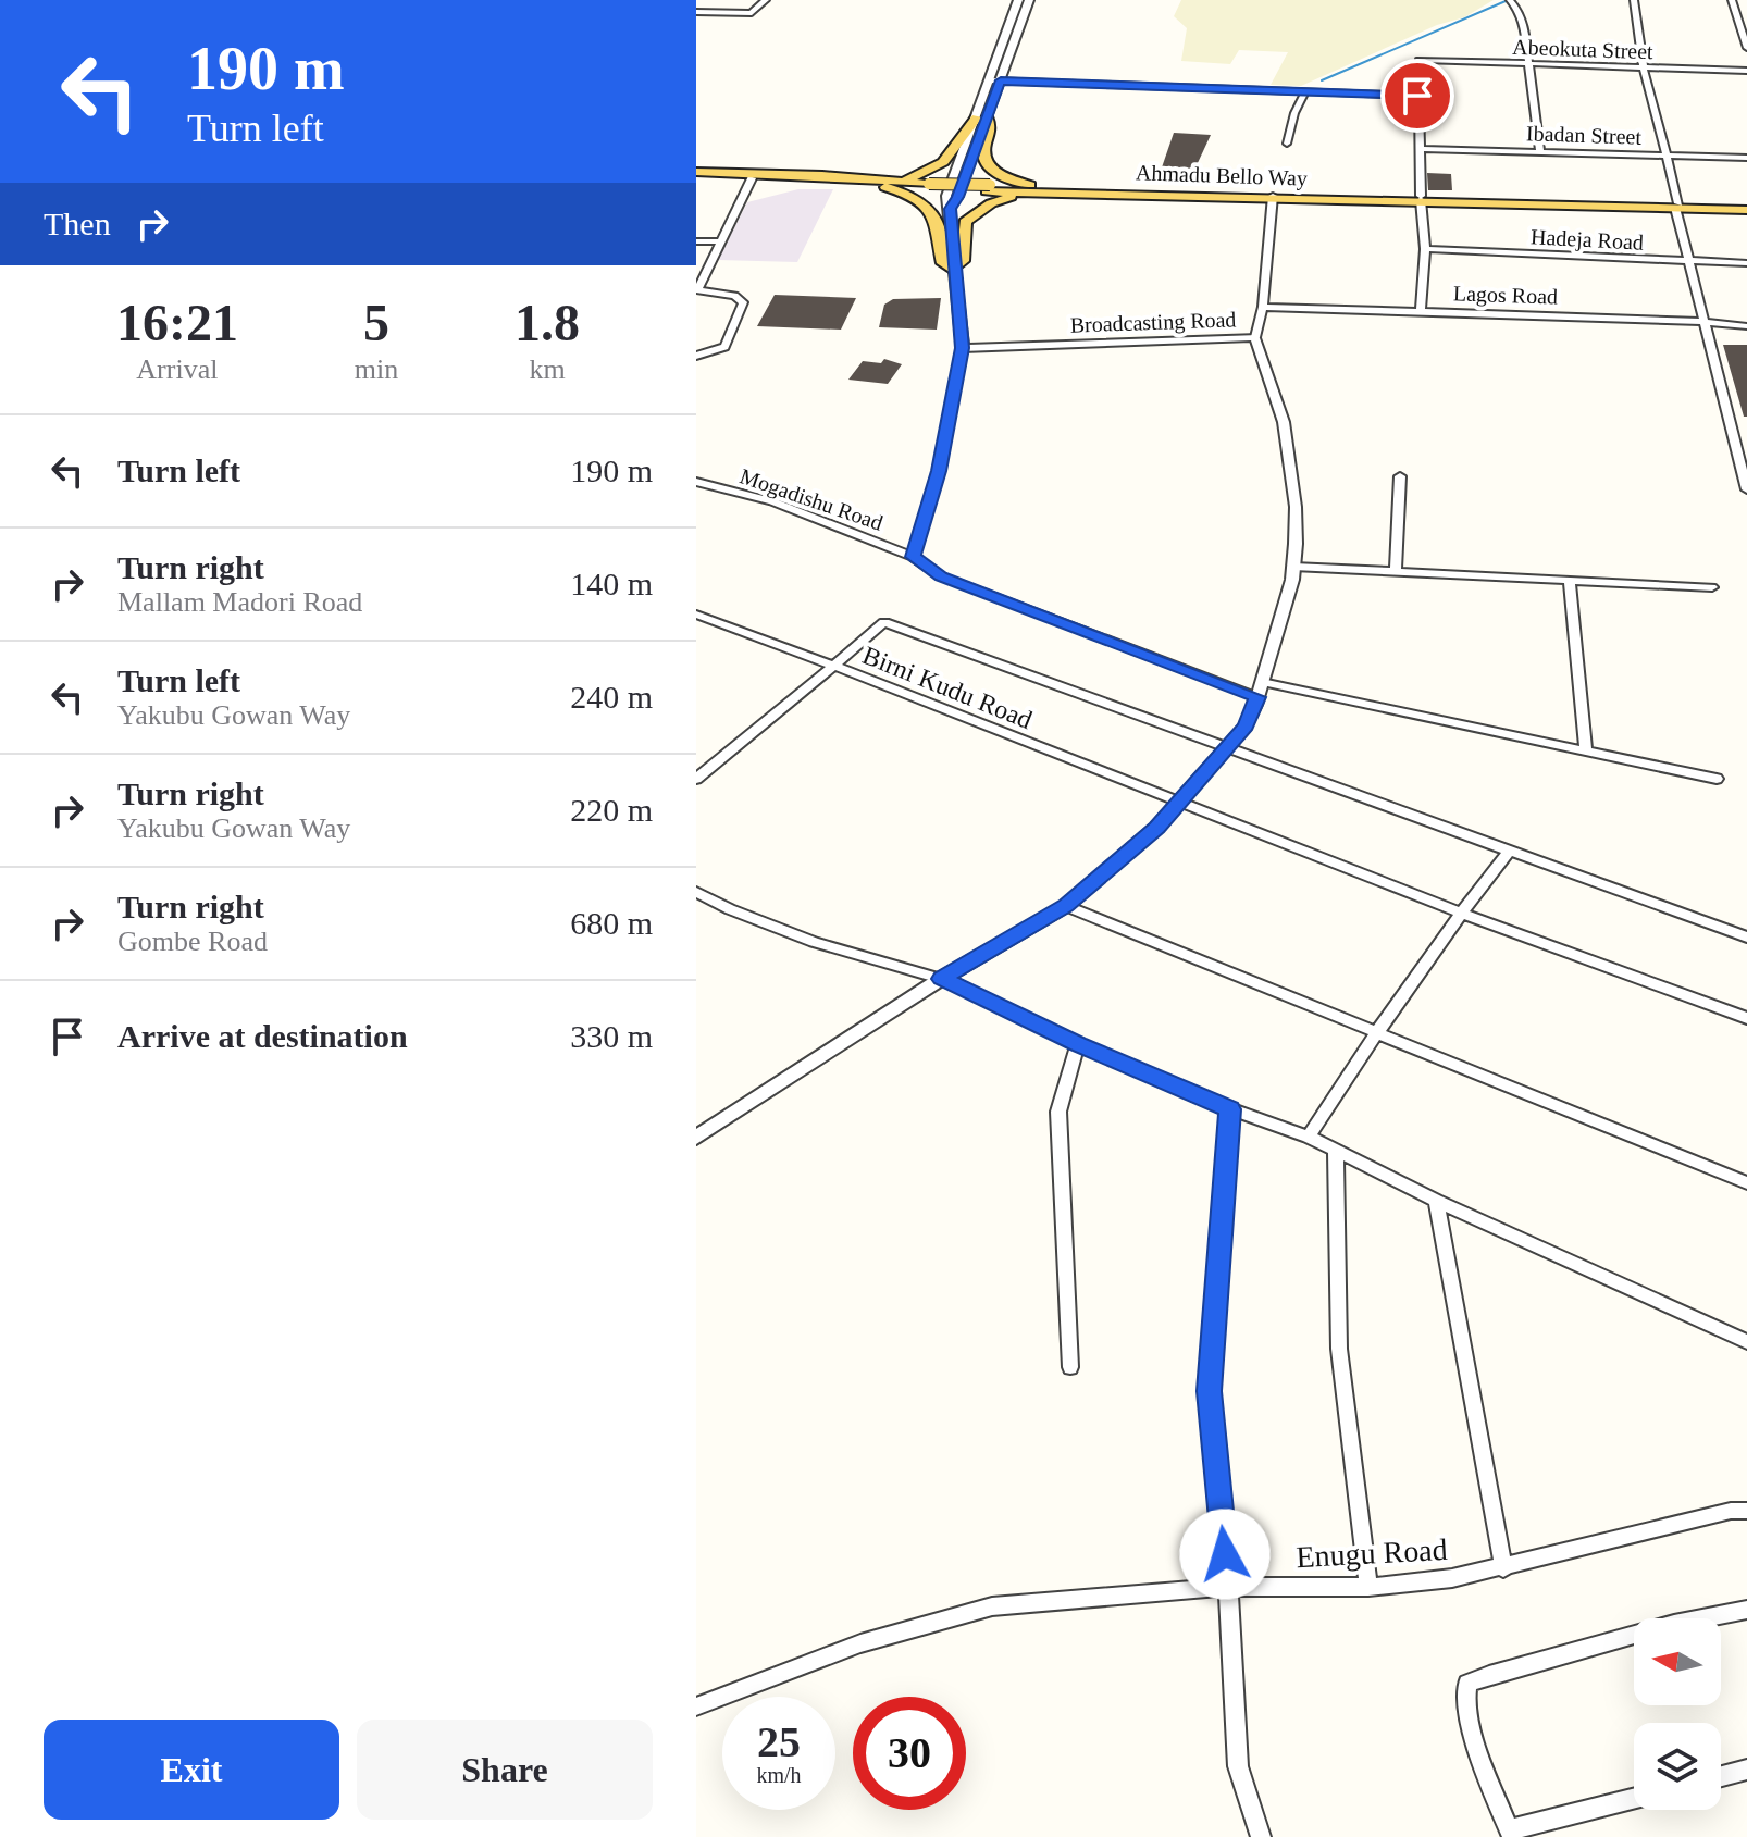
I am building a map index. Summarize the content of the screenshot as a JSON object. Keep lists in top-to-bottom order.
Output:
{
  "streets": {
    "main road": ["Ahmadu Bello Way"],
    "street": [
      "Abeokuta Street",
      "Ibadan Street",
      "Hadeja Road",
      "Lagos Road",
      "Broadcasting Road",
      "Mogadishu Road",
      "Birni Kudu Road",
      "Enugu Road"
    ]
  },
  "crossings": [
    ["Ahmadu Bello Way", "Broadcasting Road"],
    ["Lagos Road", "Broadcasting Road"]
  ],
  "north": "left",
  "page": {
    "turn": ["190 m", "Turn left"],
    "then": "Then",
    "eta": [
      "16:21",
      "Arrival",
      "5",
      "min",
      "1.8",
      "km"
    ],
    "list": [
      {
        "name": "Turn left",
        "value": "190 m"
      },
      {
        "name": "Turn right",
        "note": "Mallam Madori Road",
        "value": "140 m"
      },
      {
        "name": "Turn left",
        "note": "Yakubu Gowan Way",
        "value": "240 m"
      },
      {
        "name": "Turn right",
        "note": "Yakubu Gowan Way",
        "value": "220 m"
      },
      {
        "name": "Turn right",
        "note": "Gombe Road",
        "value": "680 m"
      },
      {
        "name": "Arrive at destination",
        "value": "330 m"
      }
    ],
    "speed": "25 km/h",
    "limit": "30",
    "buttons": ["Exit", "Share"]
  }
}
